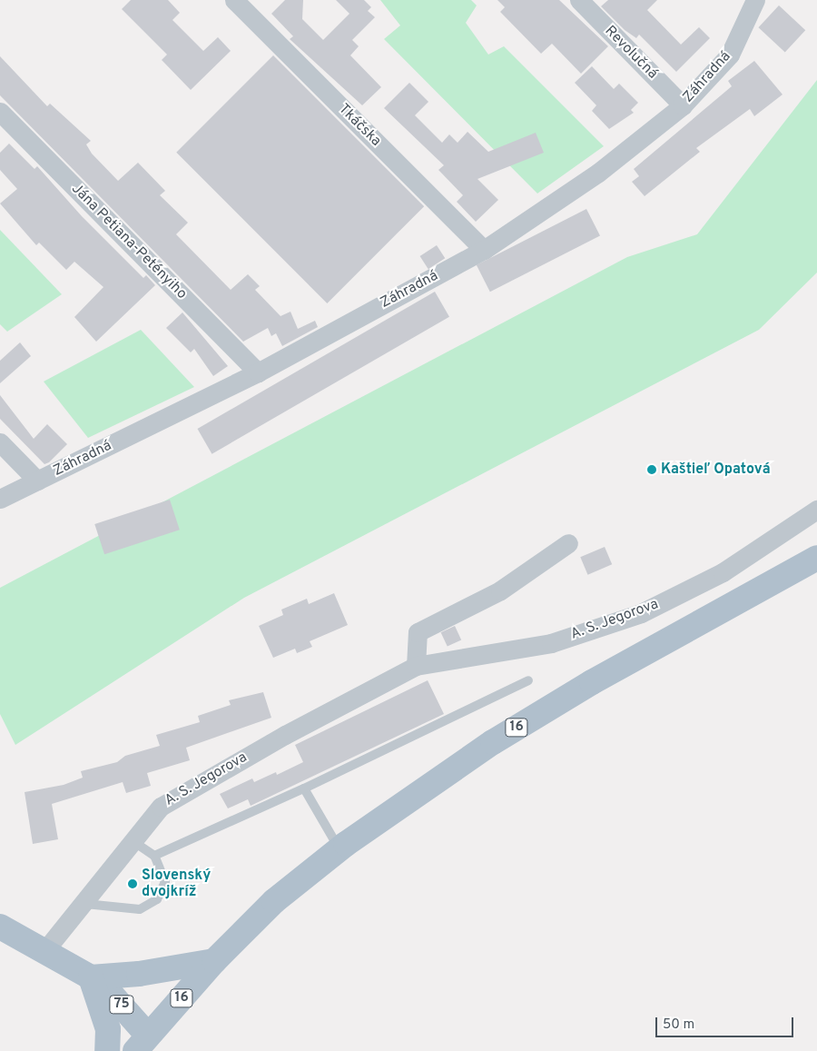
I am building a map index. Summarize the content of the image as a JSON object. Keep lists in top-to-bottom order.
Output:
{
  "streets": {
    "main road": ["16", "75"],
    "street": [
      "Revolučná",
      "Záhradná",
      "Tkáčska",
      "Jána Petiana-Petényiho",
      "A. S. Jegorova"
    ]
  },
  "crossings": [
    ["Revolučná", "Záhradná"],
    ["Záhradná", "Tkáčska"],
    ["Záhradná", "Jána Petiana-Petényiho"],
    ["A. S. Jegorova", "75"],
    ["16", "75"]
  ],
  "places": ["Kaštieľ Opatová", "Slovenský dvojkríž"],
  "scale_bar": "50 m"
}
